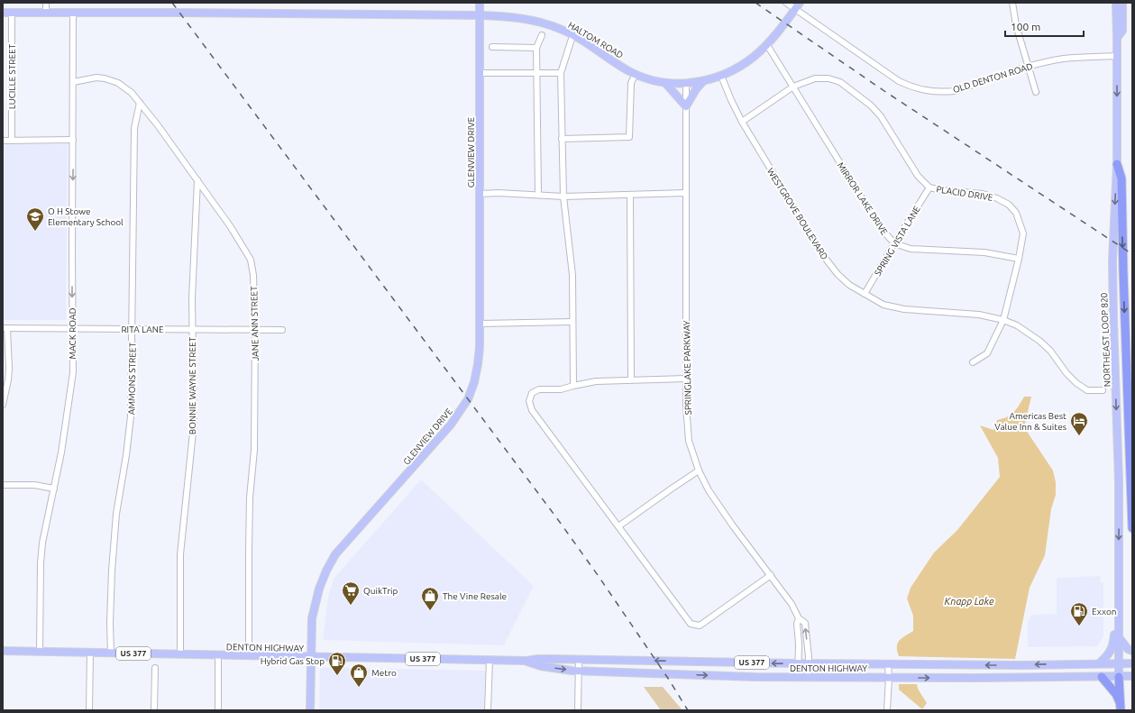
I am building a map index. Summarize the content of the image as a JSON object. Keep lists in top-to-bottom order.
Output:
{
  "streets": {
    "main road": [
      "HALTOM ROAD",
      "GLENVIEW DRIVE",
      "NORTHEAST LOOP 820",
      "DENTON HIGHWAY",
      "US 377"
    ],
    "street": [
      "LUCILLE STREET",
      "OLD DENTON ROAD",
      "PLACID DRIVE",
      "MIRROR LAKE DRIVE",
      "WESTGROVE BOULEVARD",
      "SPRING VISTA LANE",
      "JANE ANN STREET",
      "RITA LANE",
      "MACK ROAD",
      "SPRINGLAKE PARKWAY",
      "AMMONS STREET",
      "BONNIE WAYNE STREET"
    ]
  },
  "crossings": [
    ["HALTOM ROAD", "LUCILLE STREET"],
    ["HALTOM ROAD", "OLD DENTON ROAD"],
    ["HALTOM ROAD", "GLENVIEW DRIVE"],
    ["HALTOM ROAD", "MIRROR LAKE DRIVE"],
    ["HALTOM ROAD", "WESTGROVE BOULEVARD"],
    ["HALTOM ROAD", "MACK ROAD"],
    ["HALTOM ROAD", "SPRINGLAKE PARKWAY"],
    ["OLD DENTON ROAD", "NORTHEAST LOOP 820"],
    ["GLENVIEW DRIVE", "DENTON HIGHWAY"],
    ["PLACID DRIVE", "MIRROR LAKE DRIVE"],
    ["PLACID DRIVE", "WESTGROVE BOULEVARD"],
    ["PLACID DRIVE", "SPRING VISTA LANE"],
    ["MIRROR LAKE DRIVE", "SPRING VISTA LANE"],
    ["WESTGROVE BOULEVARD", "SPRING VISTA LANE"],
    ["JANE ANN STREET", "RITA LANE"],
    ["JANE ANN STREET", "MACK ROAD"],
    ["JANE ANN STREET", "AMMONS STREET"],
    ["JANE ANN STREET", "BONNIE WAYNE STREET"],
    ["JANE ANN STREET", "DENTON HIGHWAY"],
    ["RITA LANE", "MACK ROAD"],
    ["RITA LANE", "AMMONS STREET"],
    ["RITA LANE", "BONNIE WAYNE STREET"],
    ["MACK ROAD", "DENTON HIGHWAY"],
    ["NORTHEAST LOOP 820", "DENTON HIGHWAY"],
    ["SPRINGLAKE PARKWAY", "DENTON HIGHWAY"],
    ["AMMONS STREET", "DENTON HIGHWAY"],
    ["BONNIE WAYNE STREET", "DENTON HIGHWAY"]
  ],
  "one_way": ["NORTHEAST LOOP 820"],
  "water": ["Knapp Lake"],
  "places": {
    "school or university": ["O H Stowe Elementary School"],
    "hotel": ["Americas Best Value Inn & Suites"],
    "supermarket": ["QuikTrip"],
    "shop": ["The Vine Resale", "Metro"],
    "fuel station": ["Exxon", "Hybrid Gas Stop"]
  },
  "scale_bar": "100 m"
}
